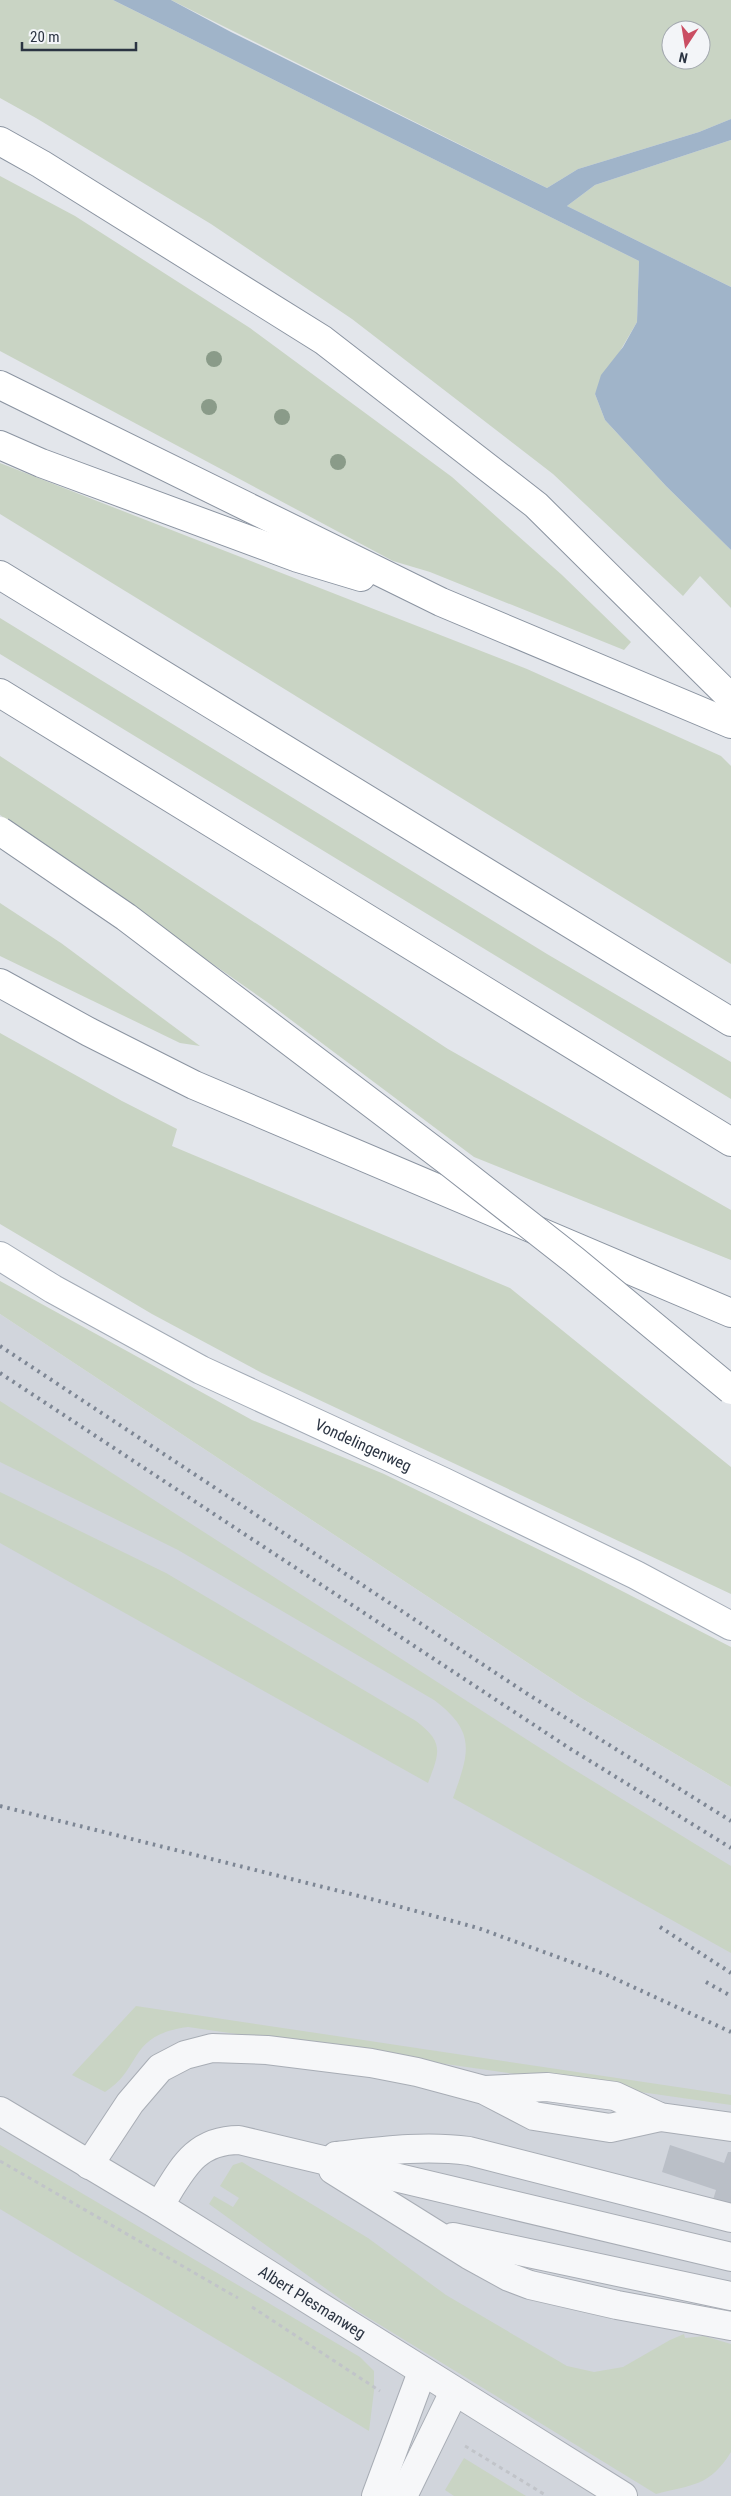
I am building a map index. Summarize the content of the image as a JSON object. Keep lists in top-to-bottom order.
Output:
{
  "streets": {
    "main road": ["Vondelingenweg"],
    "street": ["Albert Plesmanweg"]
  },
  "scale_bar": "20 m",
  "north": "bottom"
}
